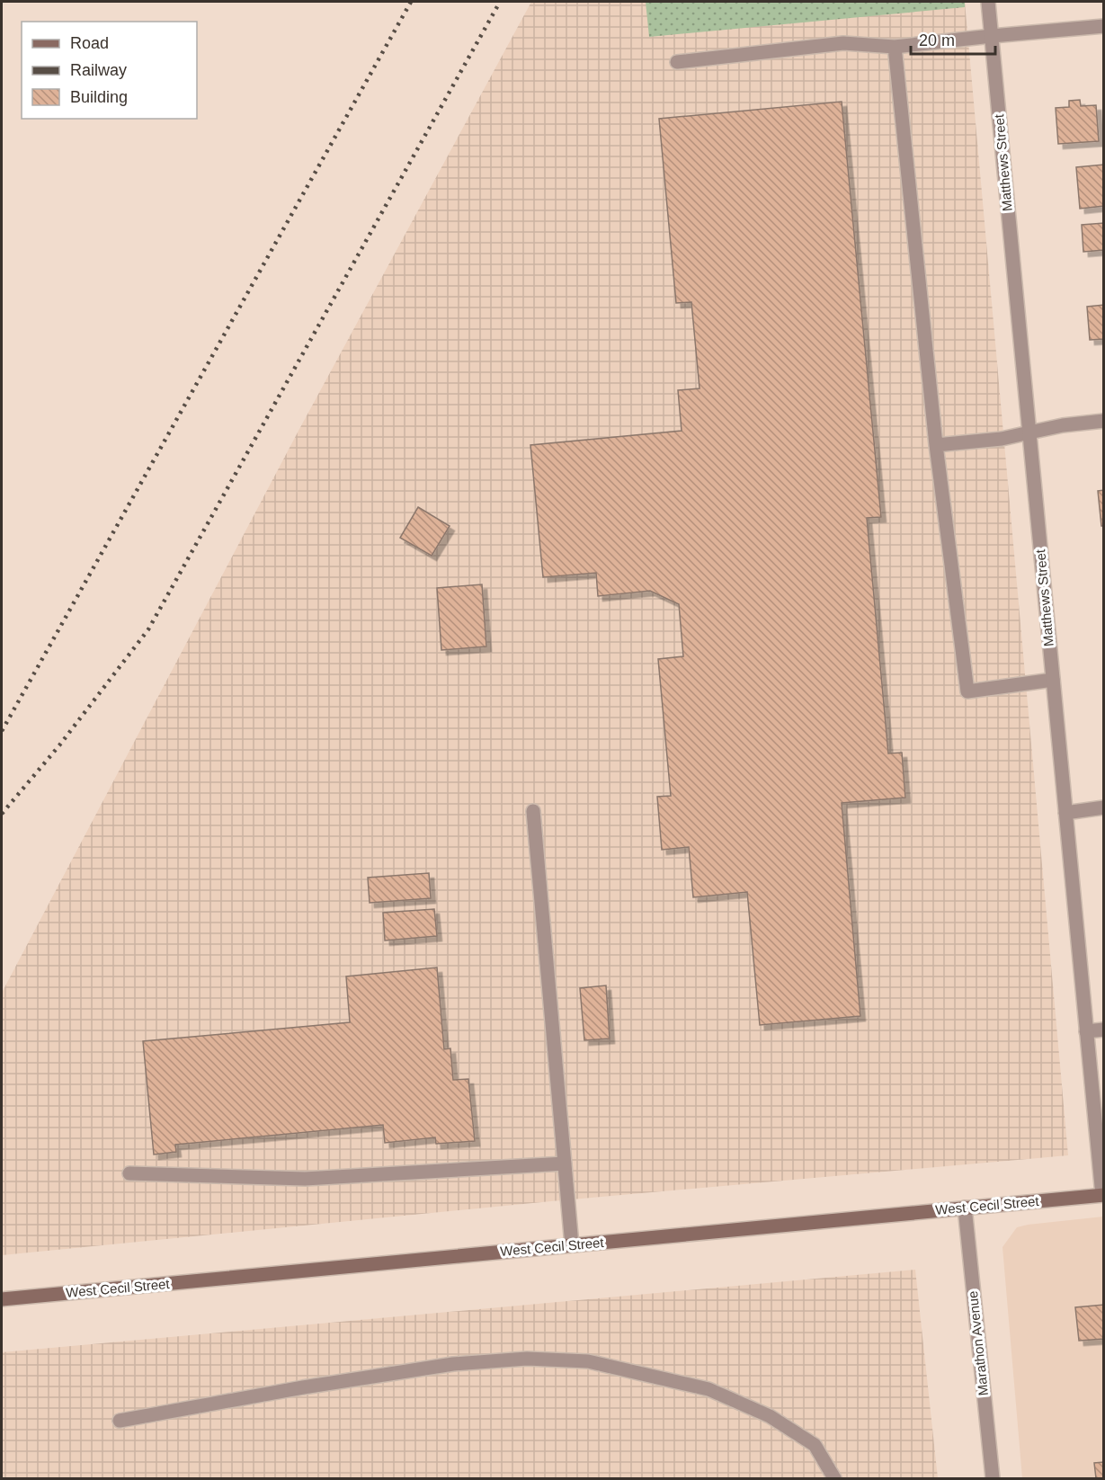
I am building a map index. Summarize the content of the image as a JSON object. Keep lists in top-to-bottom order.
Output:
{
  "streets": {
    "main road": ["West Cecil Street"],
    "street": ["Matthews Street", "Marathon Avenue"]
  },
  "crossings": [
    ["Matthews Street", "West Cecil Street"],
    ["West Cecil Street", "Marathon Avenue"]
  ],
  "legend": ["Road", "Railway", "Building"],
  "scale_bar": "20 m"
}
